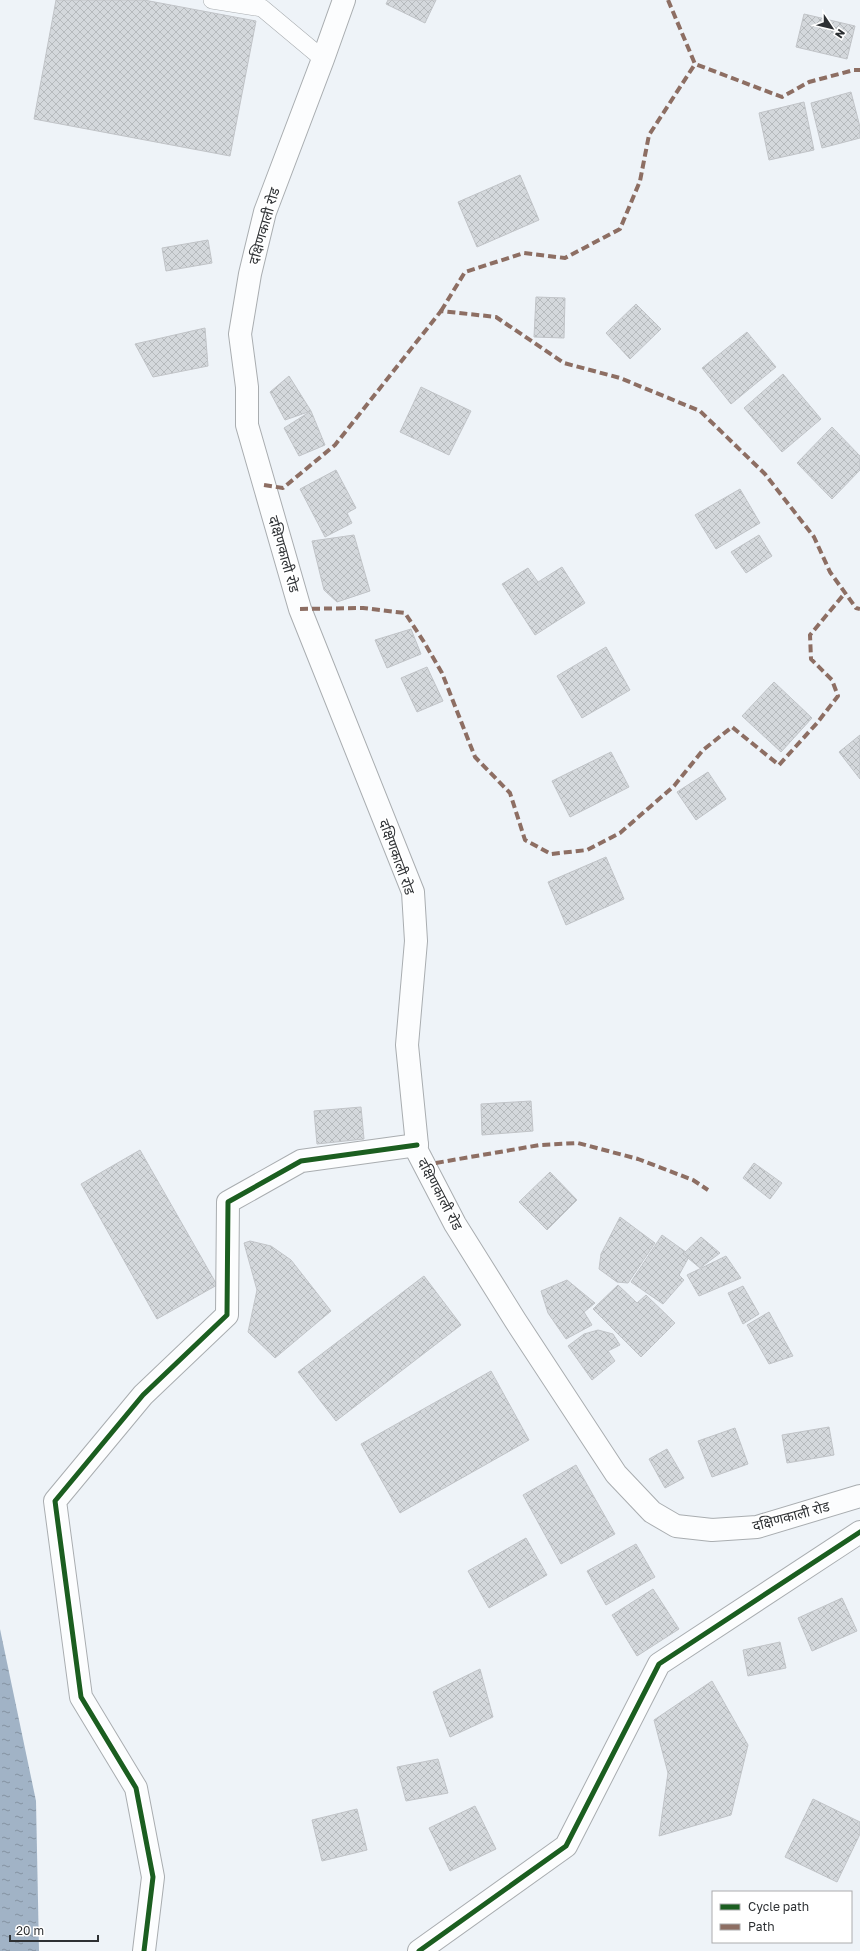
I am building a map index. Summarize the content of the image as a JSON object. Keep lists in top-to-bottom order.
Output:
{
  "streets": {
    "main road": ["दक्षिणकाली रोड"]
  },
  "legend": ["Cycle path", "Path"],
  "scale_bar": "20 m",
  "north": "bottom right"
}
